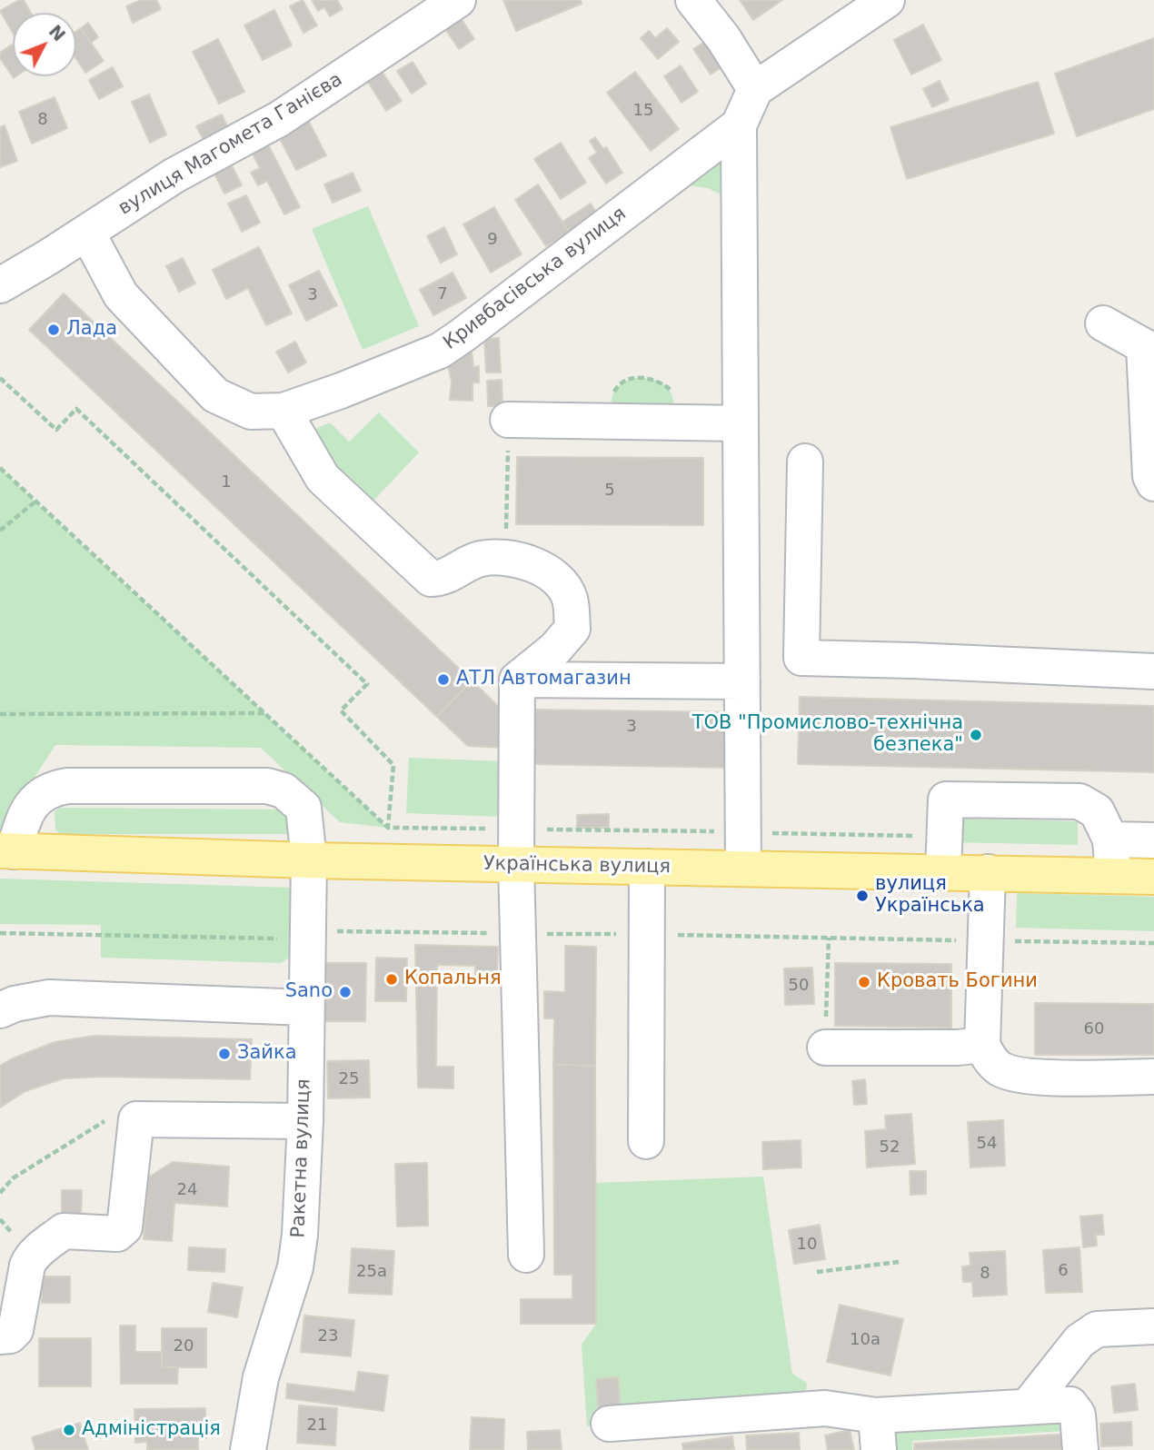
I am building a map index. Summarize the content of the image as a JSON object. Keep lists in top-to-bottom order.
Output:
{
  "streets": {
    "main road": ["Українська вулиця"],
    "street": ["вулиця Магомета Ганієва", "Кривбасівська вулиця", "Ракетна вулиця"]
  },
  "crossings": [
    ["вулиця Магомета Ганієва", "Кривбасівська вулиця"],
    ["Українська вулиця", "Ракетна вулиця"]
  ],
  "places": [
    "Лада",
    "АТЛ Автомагазин",
    "ТОВ \"Промислово-технічна безпека\"",
    "вулиця Українська",
    "Копальня",
    "Кровать Богини",
    "Sano",
    "Зайка",
    "Адміністрація"
  ],
  "house_numbers": [
    "15",
    "8",
    "9",
    "7",
    "3",
    "1",
    "5",
    "3",
    "50",
    "60",
    "25",
    "54",
    "52",
    "24",
    "10",
    "6",
    "25а",
    "8",
    "23",
    "10а",
    "20",
    "21"
  ],
  "north": "top right"
}
